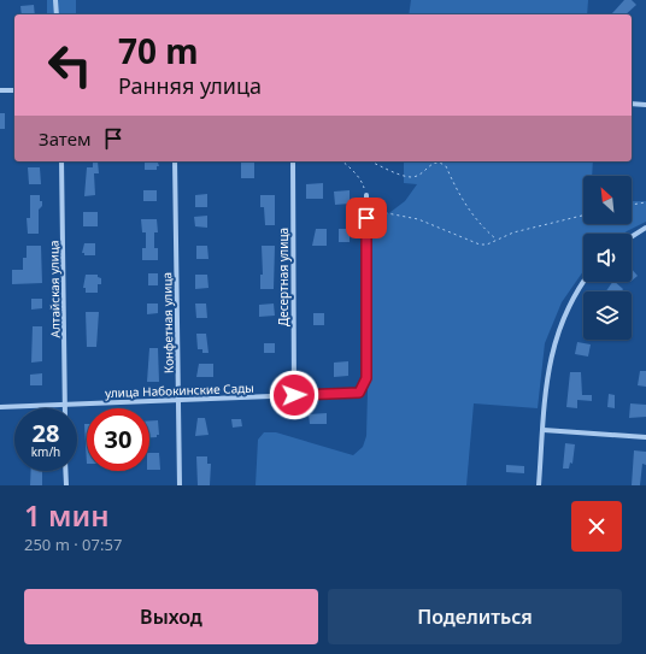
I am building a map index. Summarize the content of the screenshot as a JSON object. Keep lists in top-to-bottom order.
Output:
{
  "streets": {
    "street": [
      "Десертная улица",
      "Алтайская улица",
      "Конфетная улица",
      "улица Набокинские Сады"
    ]
  },
  "crossings": [
    ["Десертная улица", "улица Набокинские Сады"],
    ["Алтайская улица", "улица Набокинские Сады"],
    ["Конфетная улица", "улица Набокинские Сады"]
  ],
  "north": "top left",
  "page": {
    "turn": ["70 m", "Ранняя улица"],
    "then": "Затем",
    "speed": "28 km/h",
    "limit": "30",
    "heading": ["1 мин", "250 m · 07:57"],
    "buttons": ["Выход", "Поделиться"]
  }
}
